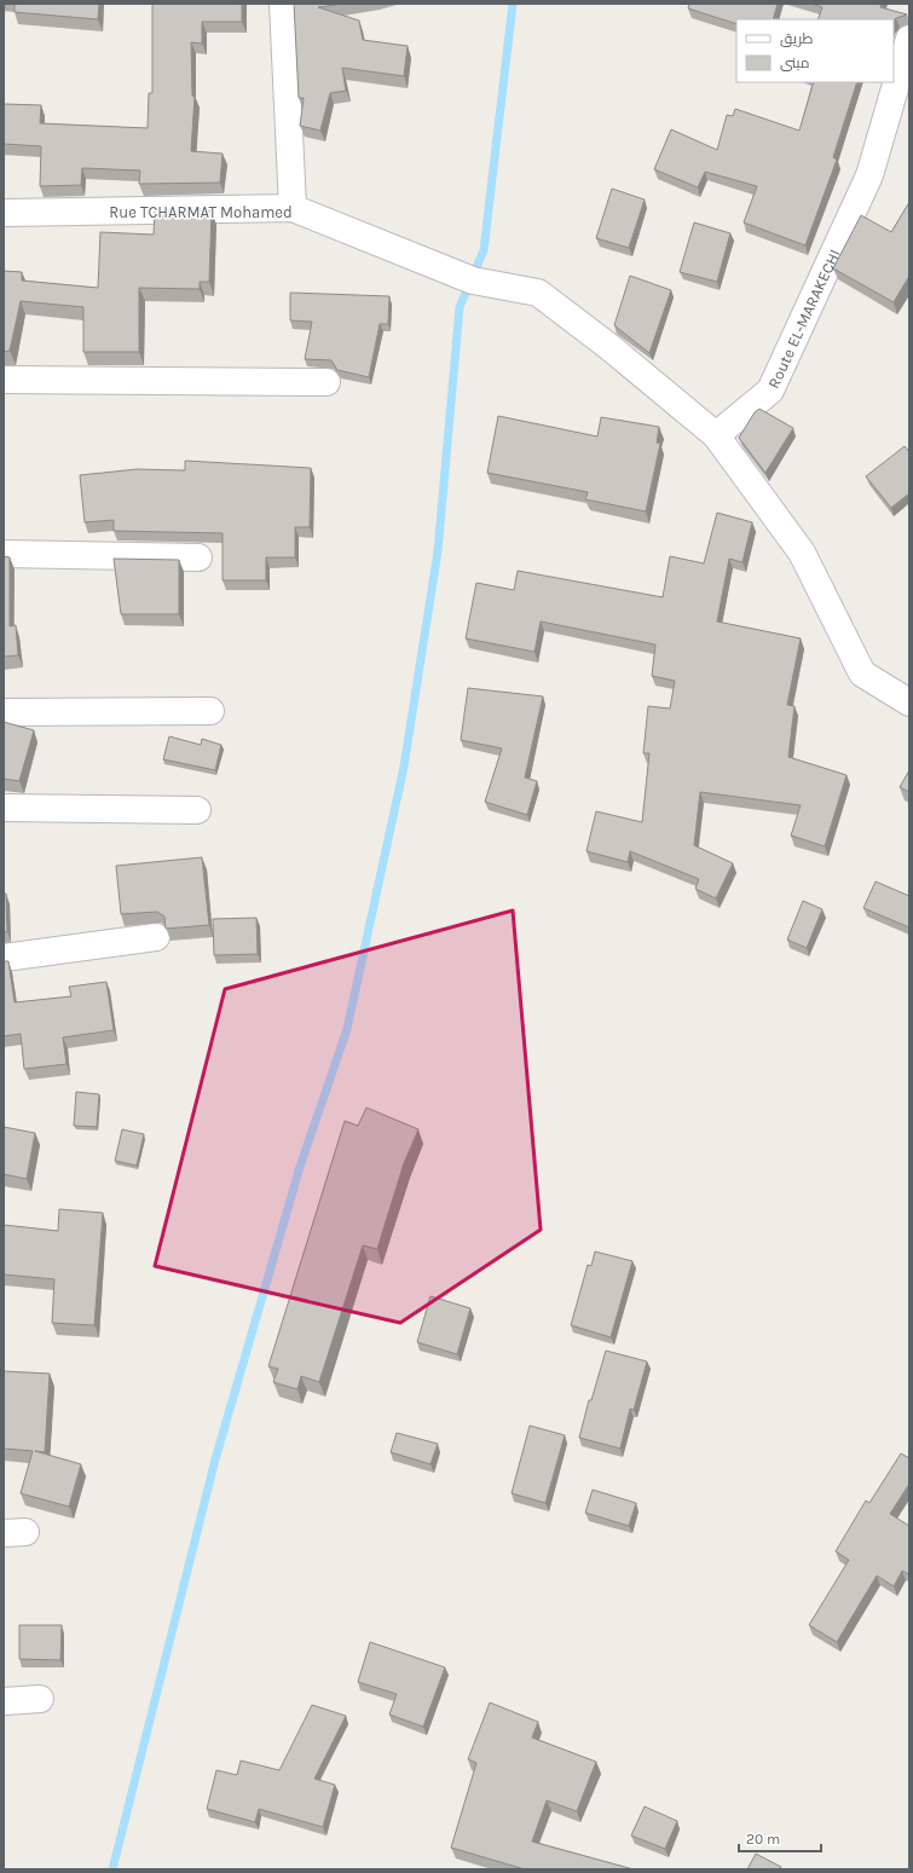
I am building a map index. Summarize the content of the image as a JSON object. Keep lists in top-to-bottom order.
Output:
{
  "streets": {
    "street": ["Rue TCHARMAT Mohamed", "Route EL-MARAKECHI"]
  },
  "crossings": [
    ["Rue TCHARMAT Mohamed", "Route EL-MARAKECHI"]
  ],
  "legend": ["طريق", "مبنى"],
  "scale_bar": "20 m"
}
